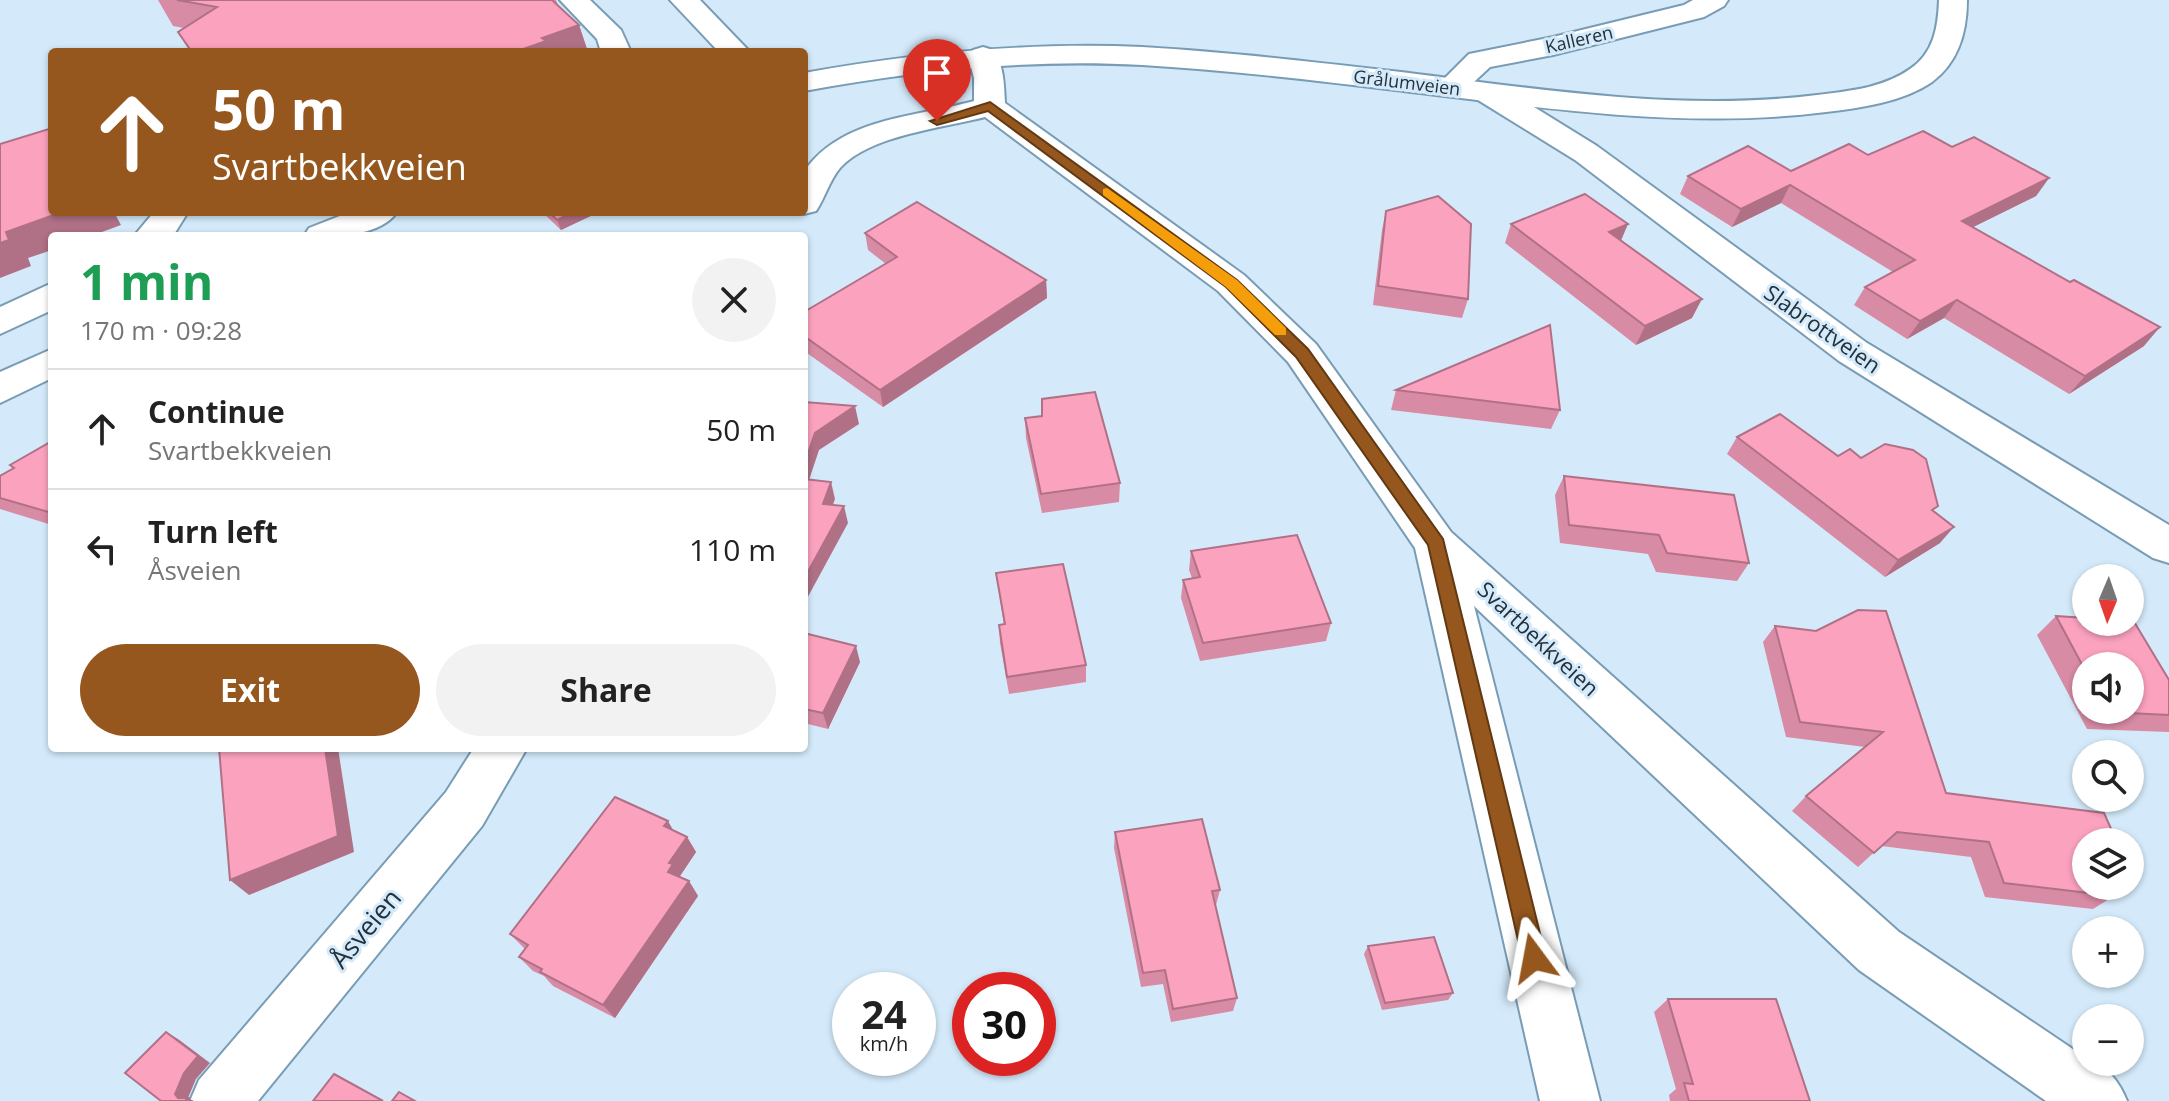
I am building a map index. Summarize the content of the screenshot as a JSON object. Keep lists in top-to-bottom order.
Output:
{
  "streets": {
    "street": [
      "Kalleren",
      "Grålumveien",
      "Slabrottveien",
      "Svartbekkveien",
      "Åsveien"
    ]
  },
  "crossings": [
    ["Kalleren", "Grålumveien"],
    ["Grålumveien", "Slabrottveien"]
  ],
  "north": "bottom",
  "page": {
    "turn": ["50 m", "Svartbekkveien"],
    "heading": ["1 min", "170 m · 09:28"],
    "list": [
      {
        "name": "Continue",
        "note": "Svartbekkveien",
        "value": "50 m"
      },
      {
        "name": "Turn left",
        "note": "Åsveien",
        "value": "110 m"
      }
    ],
    "map_buttons": ["+", "−"],
    "buttons": ["Exit", "Share"],
    "speed": "24 km/h",
    "limit": "30"
  }
}
